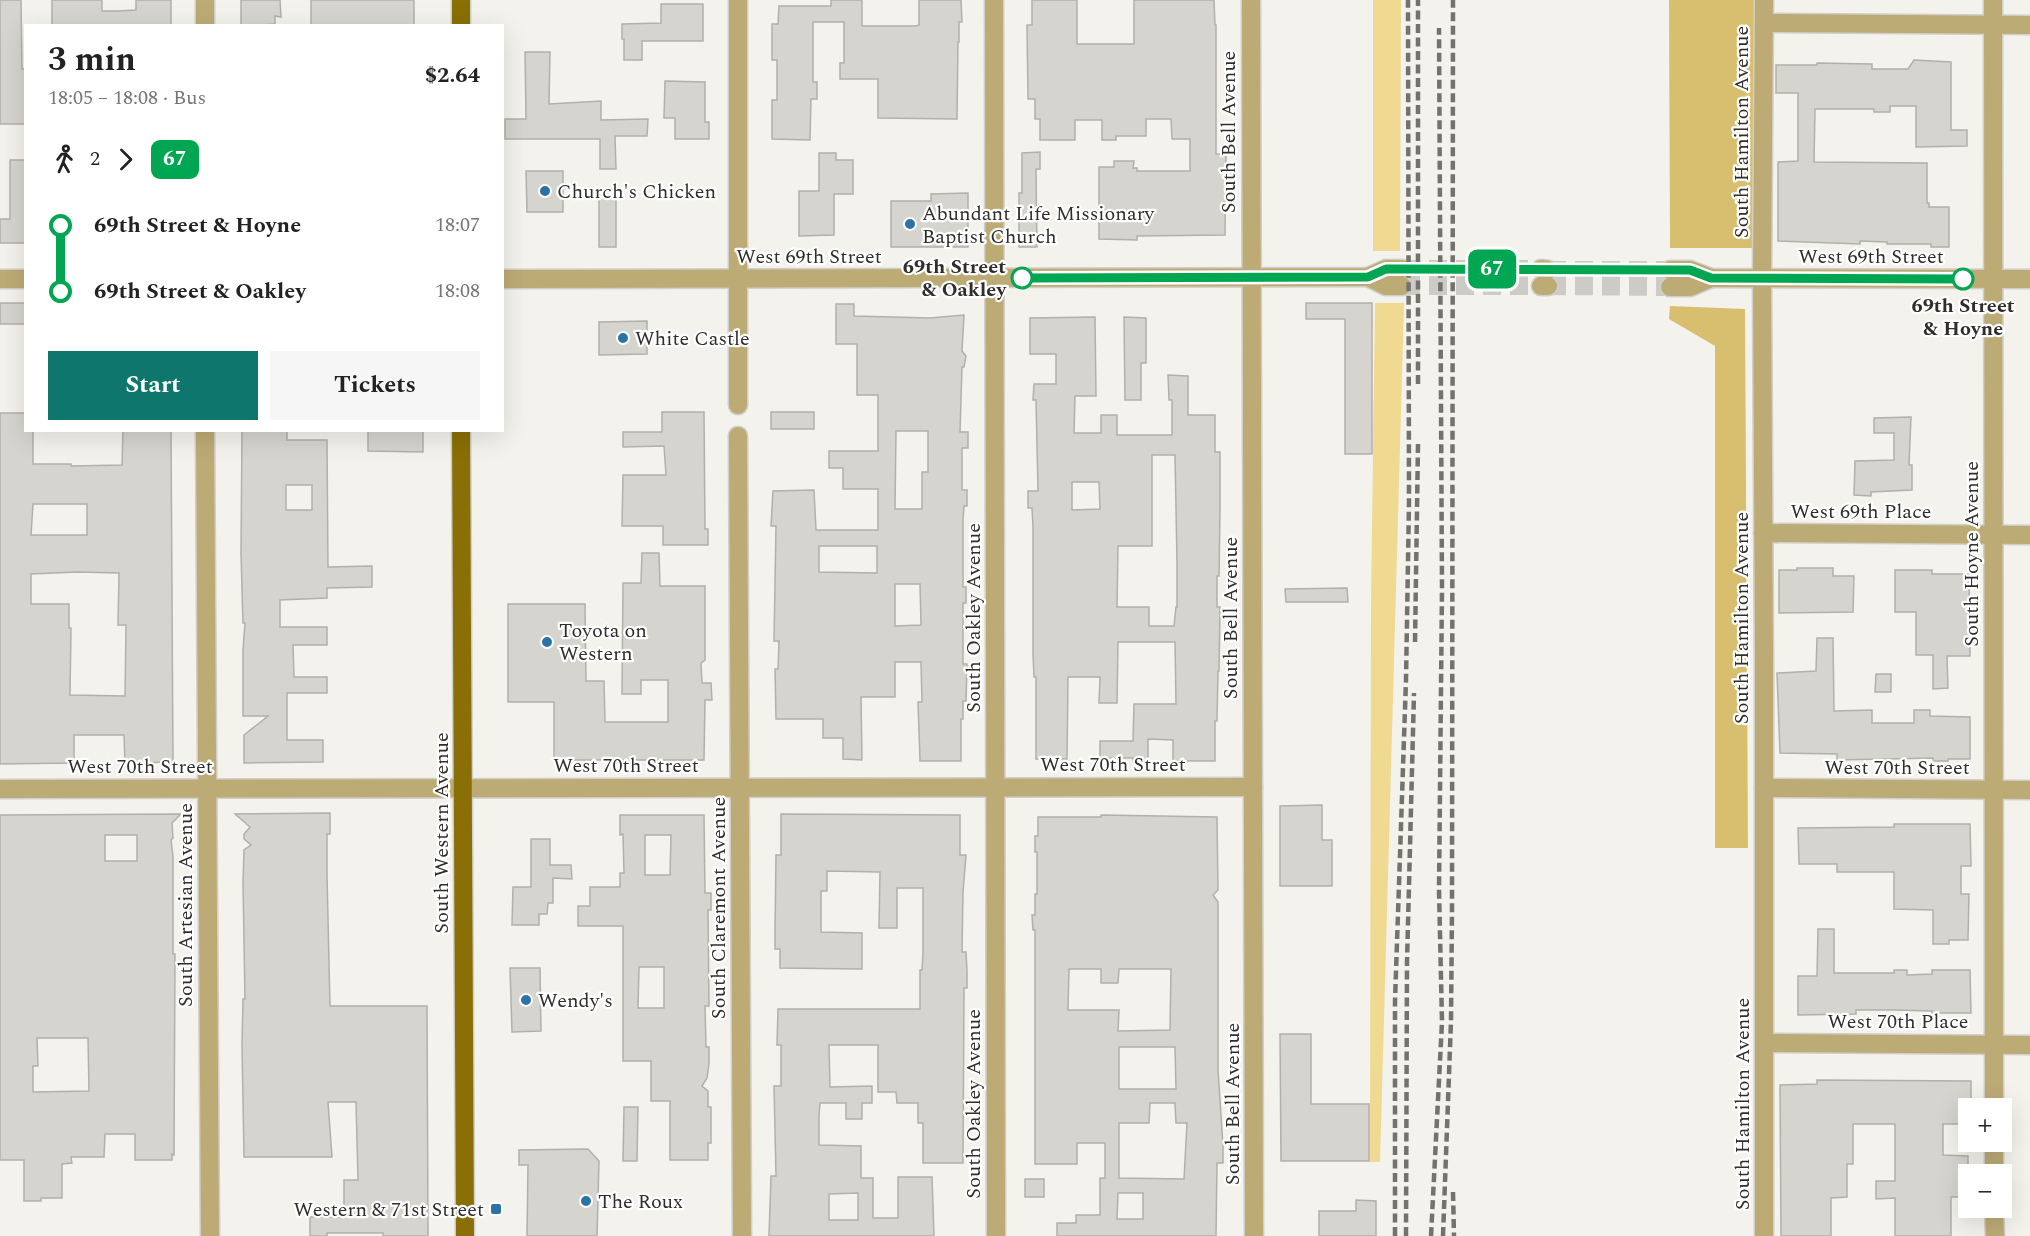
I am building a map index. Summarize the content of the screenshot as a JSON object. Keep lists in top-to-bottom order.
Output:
{
  "streets": {
    "main road": ["South Western Avenue"],
    "street": [
      "South Bell Avenue",
      "South Hamilton Avenue",
      "West 69th Street",
      "West 69th Place",
      "South Hoyne Avenue",
      "South Oakley Avenue",
      "West 70th Street",
      "South Artesian Avenue",
      "South Claremont Avenue",
      "West 70th Place"
    ]
  },
  "crossings": [
    ["South Bell Avenue", "West 69th Street"],
    ["South Bell Avenue", "West 70th Street"],
    ["South Hamilton Avenue", "West 69th Street"],
    ["South Hamilton Avenue", "West 69th Place"],
    ["South Hamilton Avenue", "West 70th Street"],
    ["South Hamilton Avenue", "West 70th Place"],
    ["West 69th Street", "South Hoyne Avenue"],
    ["West 69th Street", "South Oakley Avenue"],
    ["West 69th Place", "South Hoyne Avenue"],
    ["South Hoyne Avenue", "West 70th Street"],
    ["South Hoyne Avenue", "West 70th Place"],
    ["South Oakley Avenue", "West 70th Street"],
    ["West 70th Street", "South Western Avenue"],
    ["West 70th Street", "South Artesian Avenue"],
    ["West 70th Street", "South Claremont Avenue"]
  ],
  "places": {
    "other": [
      "Church's Chicken",
      "Abundant Life Missionary Baptist Church",
      "69th Street & Oakley",
      "69th Street & Hoyne",
      "White Castle",
      "Toyota on Western",
      "Wendy's",
      "The Roux"
    ],
    "transit": ["Western & 71st Street"]
  },
  "lines": ["bus line 67"],
  "page": {
    "on_map": "67",
    "heading": ["3 min", "18:05 – 18:08 · Bus", "$2.64"],
    "legs": ["2", "67"],
    "list": [
      {
        "name": "69th Street & Hoyne",
        "value": "18:07"
      },
      {
        "name": "69th Street & Oakley",
        "value": "18:08"
      }
    ],
    "buttons": ["Start", "Tickets"],
    "map_buttons": ["+", "−"]
  }
}
